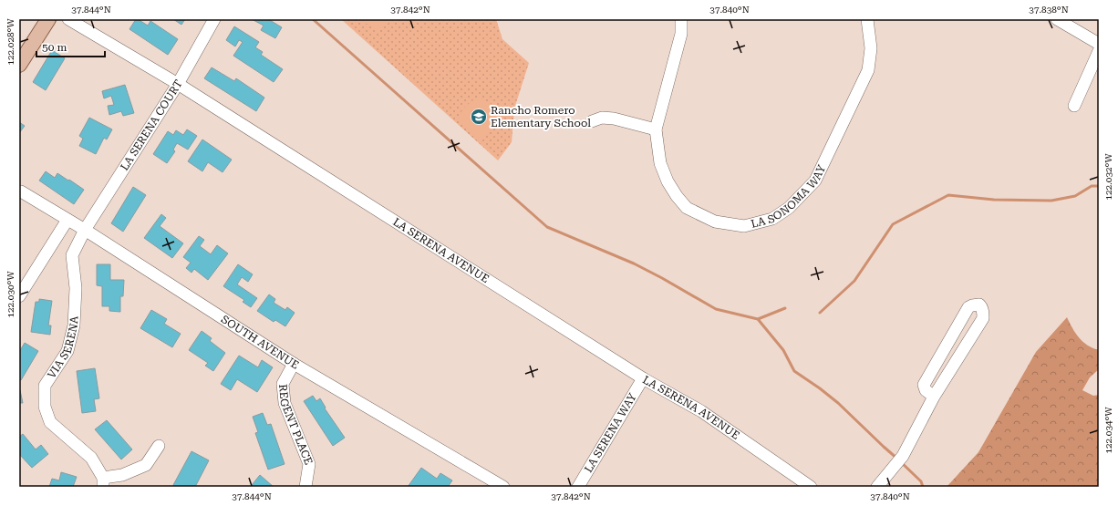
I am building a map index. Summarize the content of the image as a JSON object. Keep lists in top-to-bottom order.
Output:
{
  "streets": {
    "street": [
      "LA SERENA COURT",
      "LA SONOMA WAY",
      "LA SERENA AVENUE",
      "SOUTH AVENUE",
      "VIA SERENA",
      "REGENT PLACE",
      "LA SERENA WAY"
    ]
  },
  "crossings": [
    ["LA SERENA COURT", "LA SERENA AVENUE"],
    ["LA SERENA COURT", "SOUTH AVENUE"],
    ["LA SERENA COURT", "VIA SERENA"],
    ["LA SERENA AVENUE", "LA SERENA WAY"],
    ["SOUTH AVENUE", "VIA SERENA"],
    ["SOUTH AVENUE", "REGENT PLACE"]
  ],
  "places": {
    "school or university": ["Rancho Romero Elementary School"]
  },
  "scale_bar": "50 m",
  "coordinates": [
    "37.844°N",
    "37.842°N",
    "37.840°N",
    "37.838°N",
    "122.028°W",
    "122.032°W",
    "122.030°W",
    "122.034°W"
  ]
}
